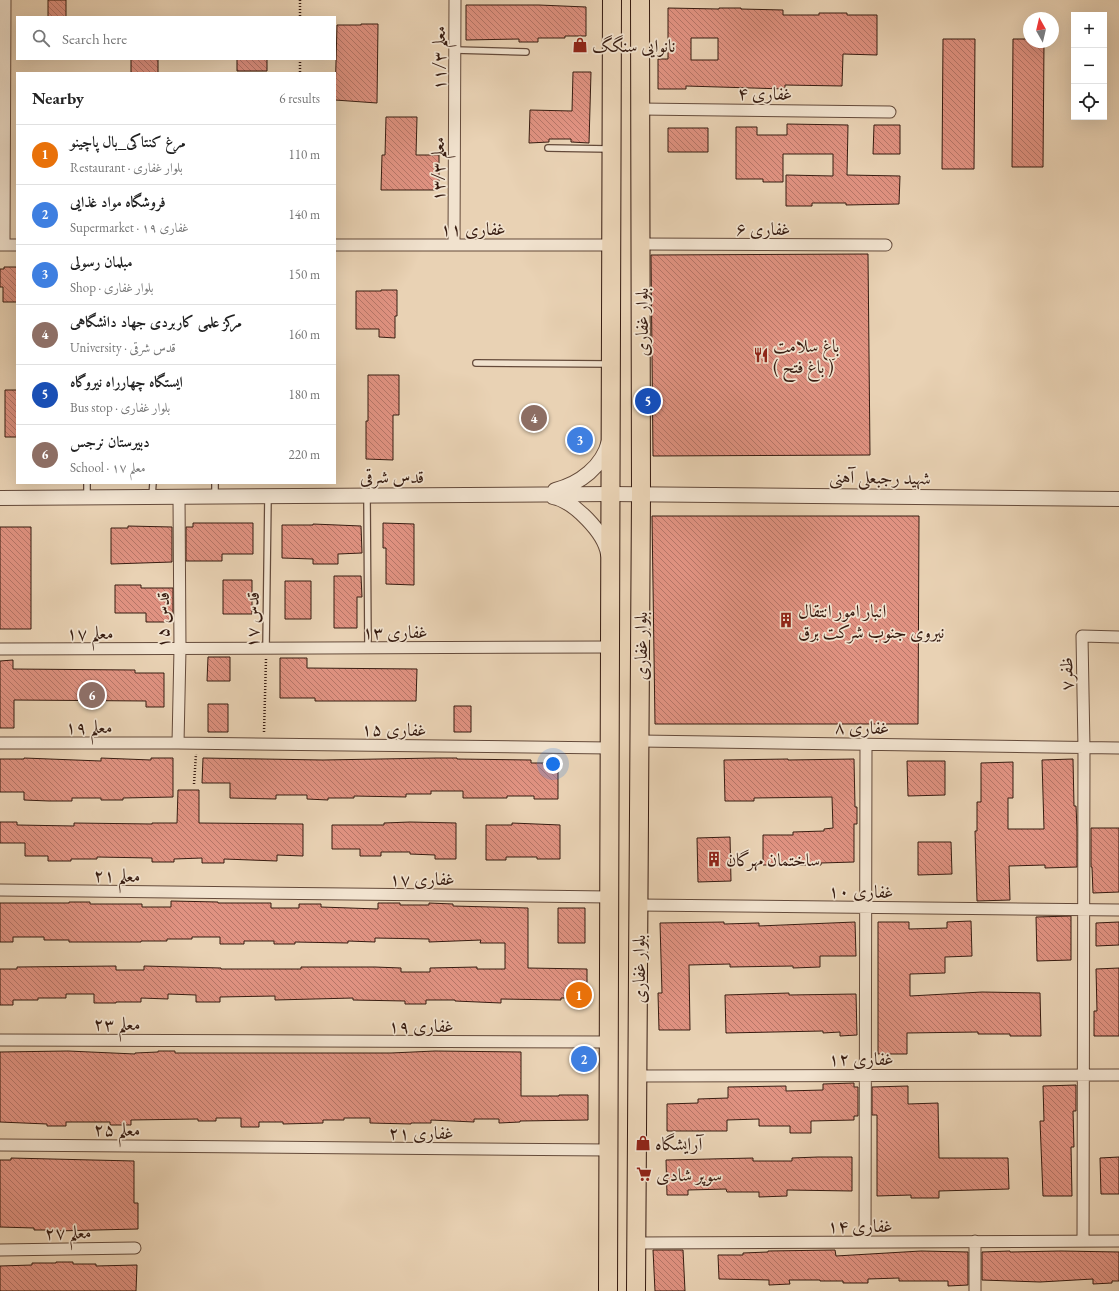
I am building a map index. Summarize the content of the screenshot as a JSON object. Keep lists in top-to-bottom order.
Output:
{
  "streets": {
    "main road": ["بلوار غفاری"],
    "street": [
      "معلم ۱۱/۳",
      "غفاری ۴",
      "معلم ۱۳/۳",
      "غفاری ۱۱",
      "غفاری ۶",
      "قدس شرقی",
      "شهید رجبعلی آهنی",
      "قدس ۱۵",
      "غفاری ۱۳",
      "معلم ۱۷",
      "ظفر۷",
      "معلم ۱۹",
      "غفاری ۸",
      "غفاری ۱۵",
      "معلم ۲۱",
      "غفاری ۱۷",
      "غفاری ۱۰",
      "معلم ۲۳",
      "غفاری ۱۹",
      "غفاری ۱۲",
      "معلم ۲۵",
      "غفاری ۲۱",
      "غفاری ۱۴",
      "معلم ۲۷"
    ],
    "lane": ["قدس ۱۷"]
  },
  "crossings": [
    ["معلم ۱۱/۳", "معلم ۱۳/۳"],
    ["غفاری ۴", "بلوار غفاری"],
    ["معلم ۱۳/۳", "غفاری ۱۱"],
    ["غفاری ۱۱", "بلوار غفاری"],
    ["غفاری ۶", "بلوار غفاری"],
    ["بلوار غفاری", "قدس شرقی"],
    ["بلوار غفاری", "شهید رجبعلی آهنی"],
    ["بلوار غفاری", "غفاری ۱۳"],
    ["بلوار غفاری", "غفاری ۸"],
    ["بلوار غفاری", "غفاری ۱۵"],
    ["بلوار غفاری", "غفاری ۱۷"],
    ["بلوار غفاری", "غفاری ۱۰"],
    ["بلوار غفاری", "غفاری ۱۹"],
    ["بلوار غفاری", "غفاری ۱۲"],
    ["بلوار غفاری", "غفاری ۲۱"],
    ["بلوار غفاری", "غفاری ۱۴"],
    ["قدس شرقی", "شهید رجبعلی آهنی"],
    ["قدس شرقی", "قدس ۱۵"],
    ["قدس شرقی", "قدس ۱۷"],
    ["قدس ۱۵", "غفاری ۱۳"],
    ["قدس ۱۵", "معلم ۱۷"],
    ["قدس ۱۵", "معلم ۱۹"],
    ["قدس ۱۵", "غفاری ۱۵"],
    ["قدس ۱۷", "غفاری ۱۳"],
    ["قدس ۱۷", "غفاری ۱۵"],
    ["غفاری ۱۳", "معلم ۱۷"],
    ["ظفر۷", "غفاری ۸"],
    ["معلم ۱۹", "غفاری ۱۵"],
    ["معلم ۲۱", "غفاری ۱۷"],
    ["معلم ۲۳", "غفاری ۱۹"],
    ["معلم ۲۵", "غفاری ۲۱"]
  ],
  "places": {
    "shop": ["نانوایی سنگگ", "آرایشگاه"],
    "restaurant": ["باغ سلامت ( باغ فتح )"],
    "building": ["انبار امور انتقال نیروی جنوب شرکت برق", "ساختمان مهرگان"],
    "supermarket": ["سوپر شادی"]
  },
  "north": "top",
  "page": {
    "map_buttons": ["+", "−"],
    "search": "Search here",
    "heading": ["Nearby", "6 results"],
    "list": [
      {
        "mark": "1",
        "name": "مرغ کنتاکی_بال پاچینو",
        "note": "Restaurant · بلوار غفاری",
        "value": "110 m"
      },
      {
        "mark": "2",
        "name": "فروشگاه مواد غذایی",
        "note": "Supermarket · غفاری ۱۹",
        "value": "140 m"
      },
      {
        "mark": "3",
        "name": "مبلمان رسولی",
        "note": "Shop · بلوار غفاری",
        "value": "150 m"
      },
      {
        "mark": "4",
        "name": "مرکز علمی کاربردی جهاد دانشگاهی",
        "note": "University · قدس شرقی",
        "value": "160 m"
      },
      {
        "mark": "5",
        "name": "ایستگاه چهارراه نیروگاه",
        "note": "Bus stop · بلوار غفاری",
        "value": "180 m"
      },
      {
        "mark": "6",
        "name": "دبیرستان نرجس",
        "note": "School · معلم ۱۷",
        "value": "220 m"
      }
    ],
    "pins": [
      "5",
      "4",
      "3",
      "6",
      "1",
      "2"
    ]
  }
}
